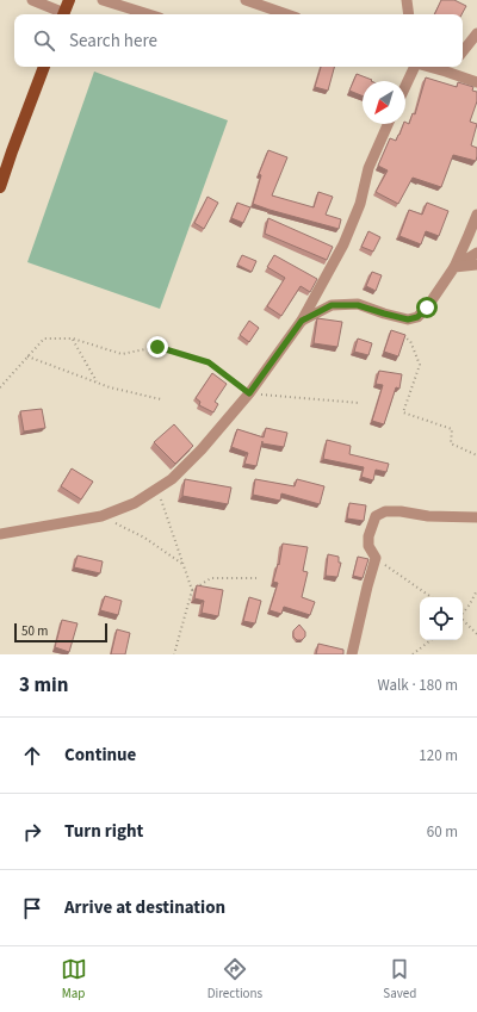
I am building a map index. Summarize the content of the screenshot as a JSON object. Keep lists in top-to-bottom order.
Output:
{
  "scale_bar": "50 m",
  "north": "bottom left",
  "page": {
    "search": "Search here",
    "scale": "50 m",
    "heading": ["3 min", "Walk · 180 m"],
    "list": [
      ["Continue", "120 m"],
      ["Turn right", "60 m"],
      "Arrive at destination"
    ],
    "nav": ["Map", "Directions", "Saved"]
  }
}
